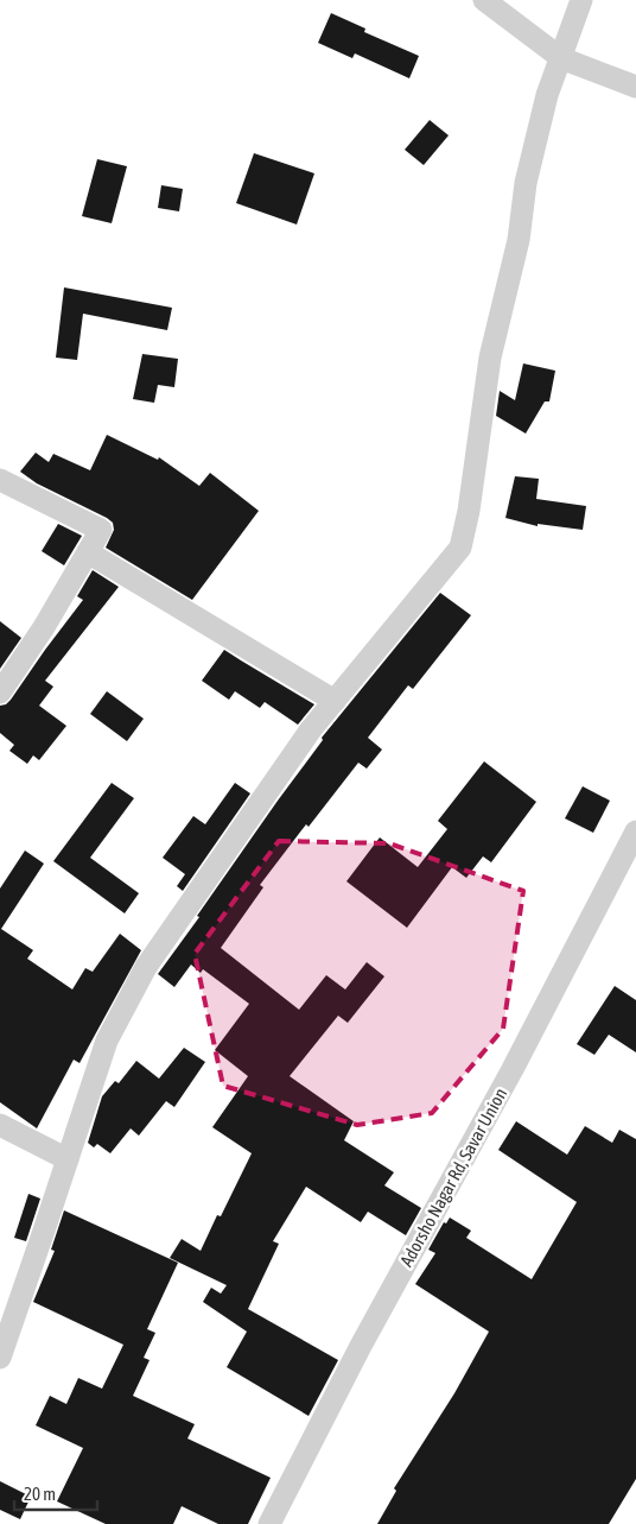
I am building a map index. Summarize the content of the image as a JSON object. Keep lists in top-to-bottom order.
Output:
{
  "streets": {
    "street": ["Adorsho Nagar Rd, Savar Union"]
  },
  "scale_bar": "20 m"
}
